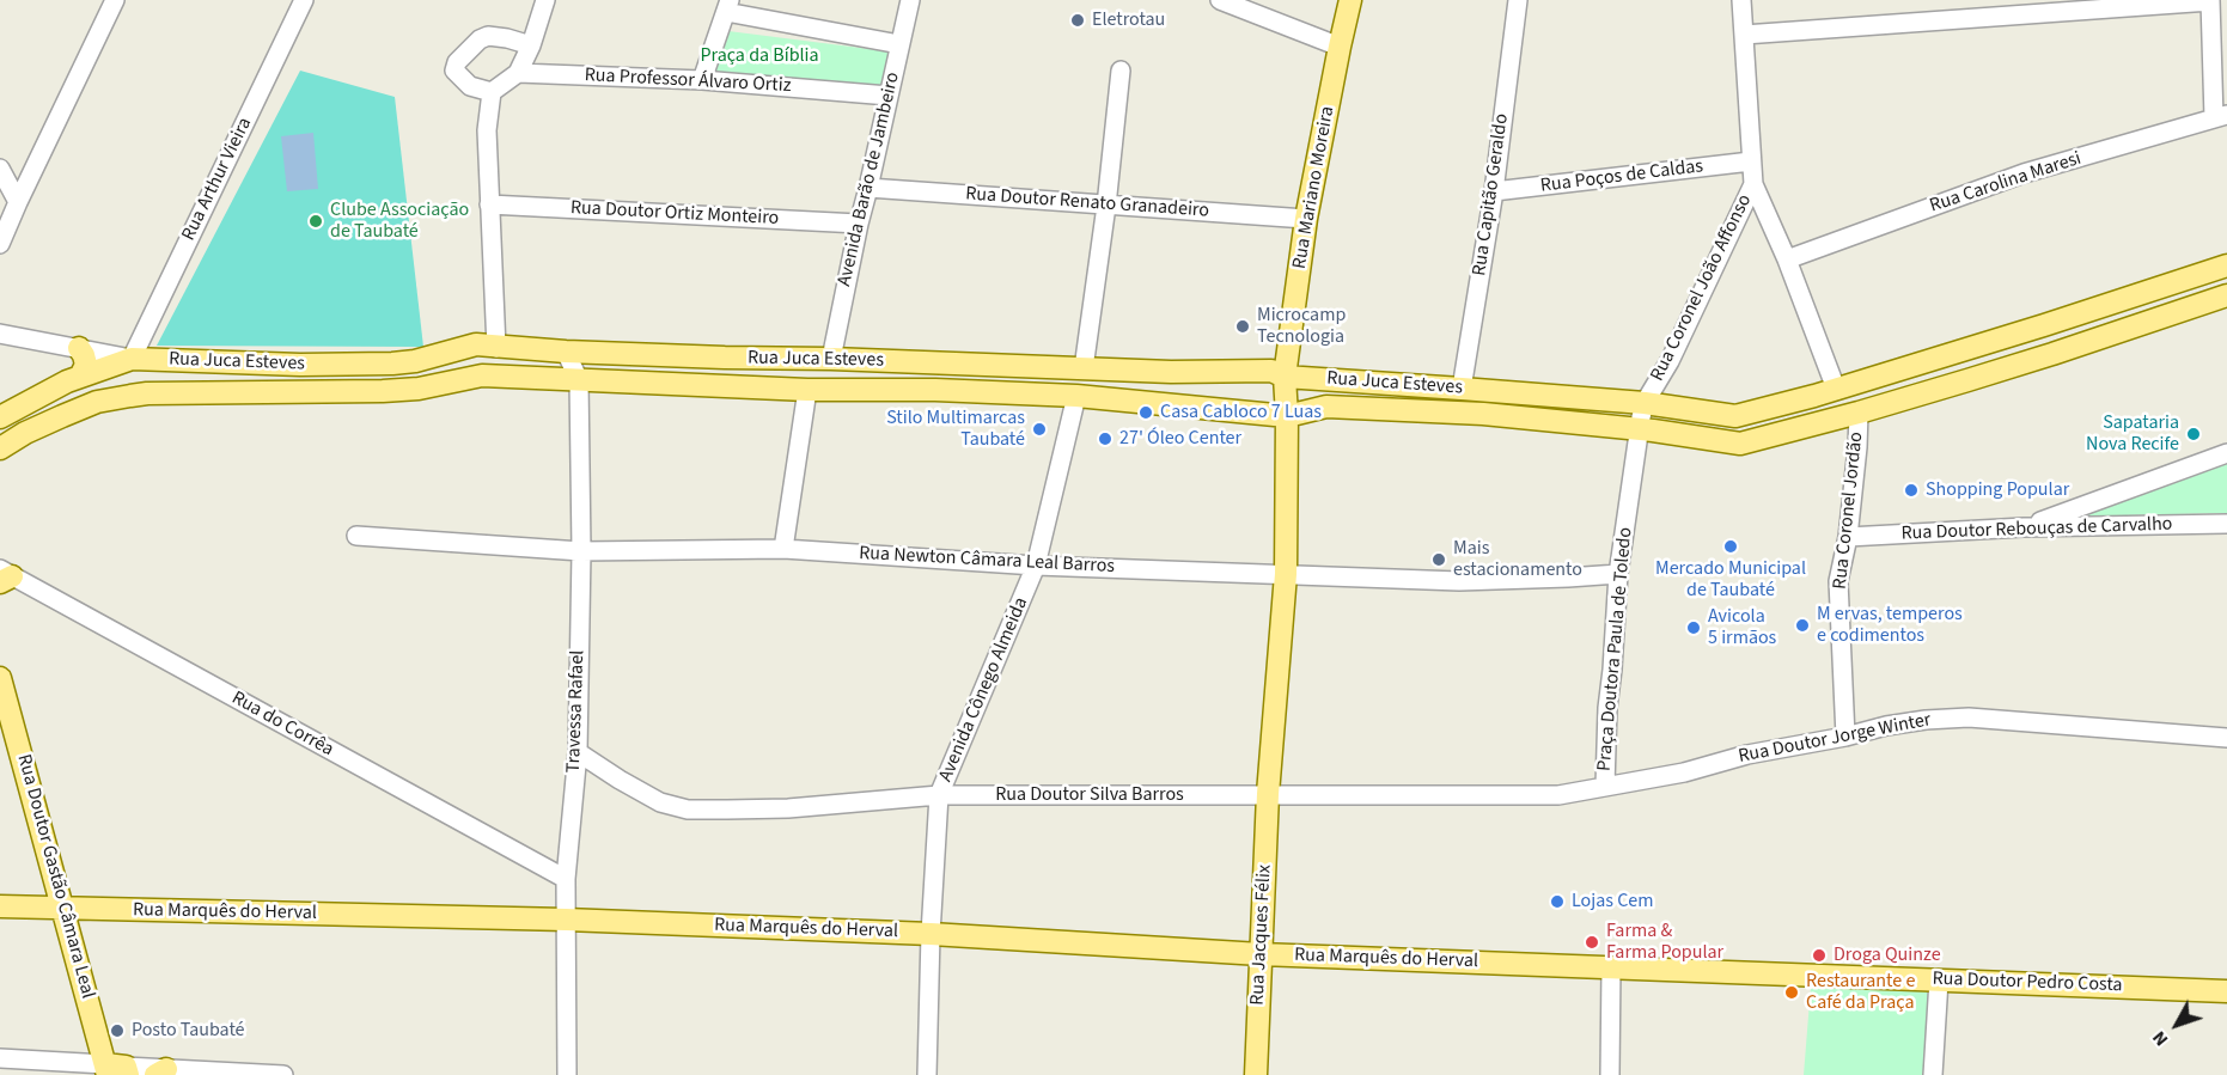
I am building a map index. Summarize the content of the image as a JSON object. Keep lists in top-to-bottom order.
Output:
{
  "streets": {
    "main road": [
      "Rua Mariano Moreira",
      "Rua Juca Esteves",
      "Rua Doutor Gastão Câmara Leal",
      "Rua Marquês do Herval",
      "Rua Jacques Félix",
      "Rua Doutor Pedro Costa"
    ],
    "street": [
      "Rua Professor Álvaro Ortiz",
      "Rua Poços de Caldas",
      "Rua Arthur Vieira",
      "Avenida Barão de Jambeiro",
      "Rua Carolina Maresi",
      "Rua Capitão Geraldo",
      "Rua Doutor Renato Granadeiro",
      "Rua Doutor Ortiz Monteiro",
      "Rua Coronel João Affonso",
      "Rua Coronel Jordão",
      "Rua Doutor Rebouças de Carvalho",
      "Rua Newton Câmara Leal Barros",
      "Praça Doutora Paula de Toledo",
      "Avenida Cônego Almeida",
      "Travessa Rafael",
      "Rua do Corrêa",
      "Rua Doutor Jorge Winter",
      "Rua Doutor Silva Barros"
    ]
  },
  "crossings": [
    ["Rua Professor Álvaro Ortiz", "Avenida Barão de Jambeiro"],
    ["Rua Poços de Caldas", "Rua Capitão Geraldo"],
    ["Rua Poços de Caldas", "Rua Coronel João Affonso"],
    ["Rua Arthur Vieira", "Rua Juca Esteves"],
    ["Avenida Barão de Jambeiro", "Rua Doutor Renato Granadeiro"],
    ["Avenida Barão de Jambeiro", "Rua Doutor Ortiz Monteiro"],
    ["Avenida Barão de Jambeiro", "Rua Juca Esteves"],
    ["Rua Mariano Moreira", "Rua Doutor Renato Granadeiro"],
    ["Rua Mariano Moreira", "Rua Juca Esteves"],
    ["Rua Capitão Geraldo", "Rua Juca Esteves"],
    ["Rua Coronel João Affonso", "Rua Juca Esteves"],
    ["Rua Coronel João Affonso", "Praça Doutora Paula de Toledo"],
    ["Rua Juca Esteves", "Rua Coronel Jordão"],
    ["Rua Juca Esteves", "Praça Doutora Paula de Toledo"],
    ["Rua Juca Esteves", "Avenida Cônego Almeida"],
    ["Rua Juca Esteves", "Travessa Rafael"],
    ["Rua Coronel Jordão", "Rua Doutor Rebouças de Carvalho"],
    ["Rua Coronel Jordão", "Rua Doutor Jorge Winter"],
    ["Rua Newton Câmara Leal Barros", "Praça Doutora Paula de Toledo"],
    ["Rua Newton Câmara Leal Barros", "Avenida Cônego Almeida"],
    ["Rua Newton Câmara Leal Barros", "Travessa Rafael"],
    ["Praça Doutora Paula de Toledo", "Rua Doutor Jorge Winter"],
    ["Praça Doutora Paula de Toledo", "Rua Doutor Silva Barros"],
    ["Avenida Cônego Almeida", "Rua Doutor Silva Barros"],
    ["Avenida Cônego Almeida", "Rua Marquês do Herval"],
    ["Travessa Rafael", "Rua do Corrêa"],
    ["Travessa Rafael", "Rua Doutor Silva Barros"],
    ["Travessa Rafael", "Rua Marquês do Herval"],
    ["Rua Doutor Jorge Winter", "Rua Doutor Silva Barros"],
    ["Rua Doutor Silva Barros", "Rua Jacques Félix"],
    ["Rua Doutor Gastão Câmara Leal", "Rua Marquês do Herval"],
    ["Rua Marquês do Herval", "Rua Jacques Félix"],
    ["Rua Marquês do Herval", "Rua Doutor Pedro Costa"]
  ],
  "parks": ["Praça da Bíblia"],
  "places": [
    "Eletrotau",
    "Clube Associação de Taubaté",
    "Microcamp Tecnologia",
    "Casa Cabloco 7 Luas",
    "Stilo Multimarcas Taubaté",
    "Sapataria Nova Recife",
    "27' Óleo Center",
    "Shopping Popular",
    "Mercado Municipal de Taubaté",
    "Mais estacionamento",
    "M ervas, temperos e codimentos",
    "Avicola 5 irmãos",
    "Lojas Cem",
    "Farma & Farma Popular",
    "Droga Quinze",
    "Restaurante e Café da Praça",
    "Posto Taubaté"
  ],
  "north": "bottom left"
}
